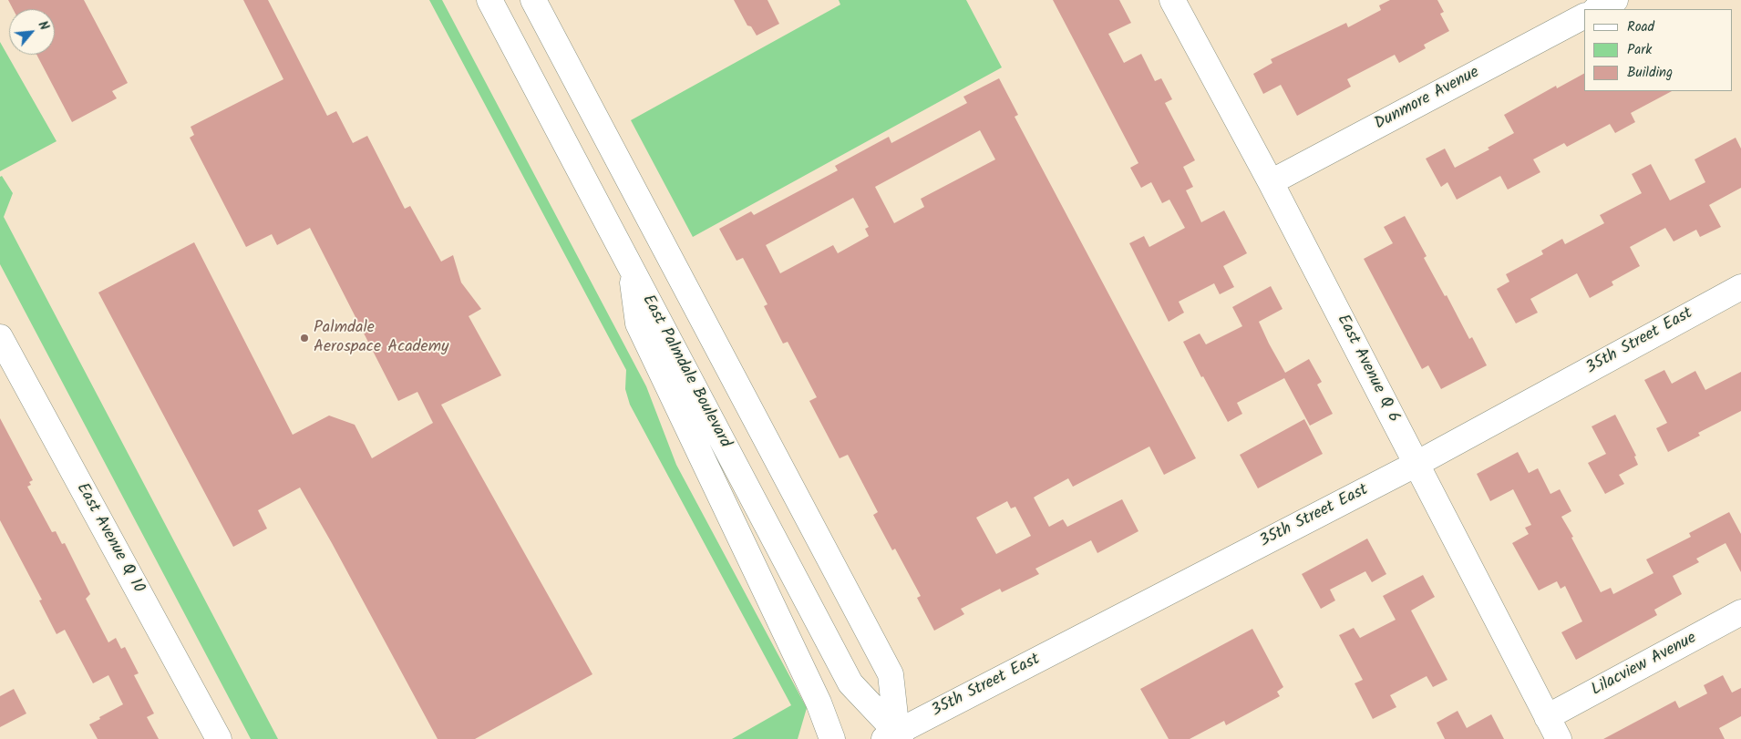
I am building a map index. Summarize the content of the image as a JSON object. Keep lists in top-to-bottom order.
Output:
{
  "streets": {
    "main road": [
      "Dunmore Avenue",
      "35th Street East",
      "East Avenue Q 6",
      "East Palmdale Boulevard",
      "East Avenue Q 10",
      "Lilacview Avenue"
    ]
  },
  "crossings": [
    ["Dunmore Avenue", "East Avenue Q 6"],
    ["35th Street East", "East Avenue Q 6"],
    ["35th Street East", "East Palmdale Boulevard"],
    ["East Avenue Q 6", "Lilacview Avenue"]
  ],
  "places": ["Palmdale Aerospace Academy"],
  "legend": ["Road", "Park", "Building"],
  "north": "top right"
}
